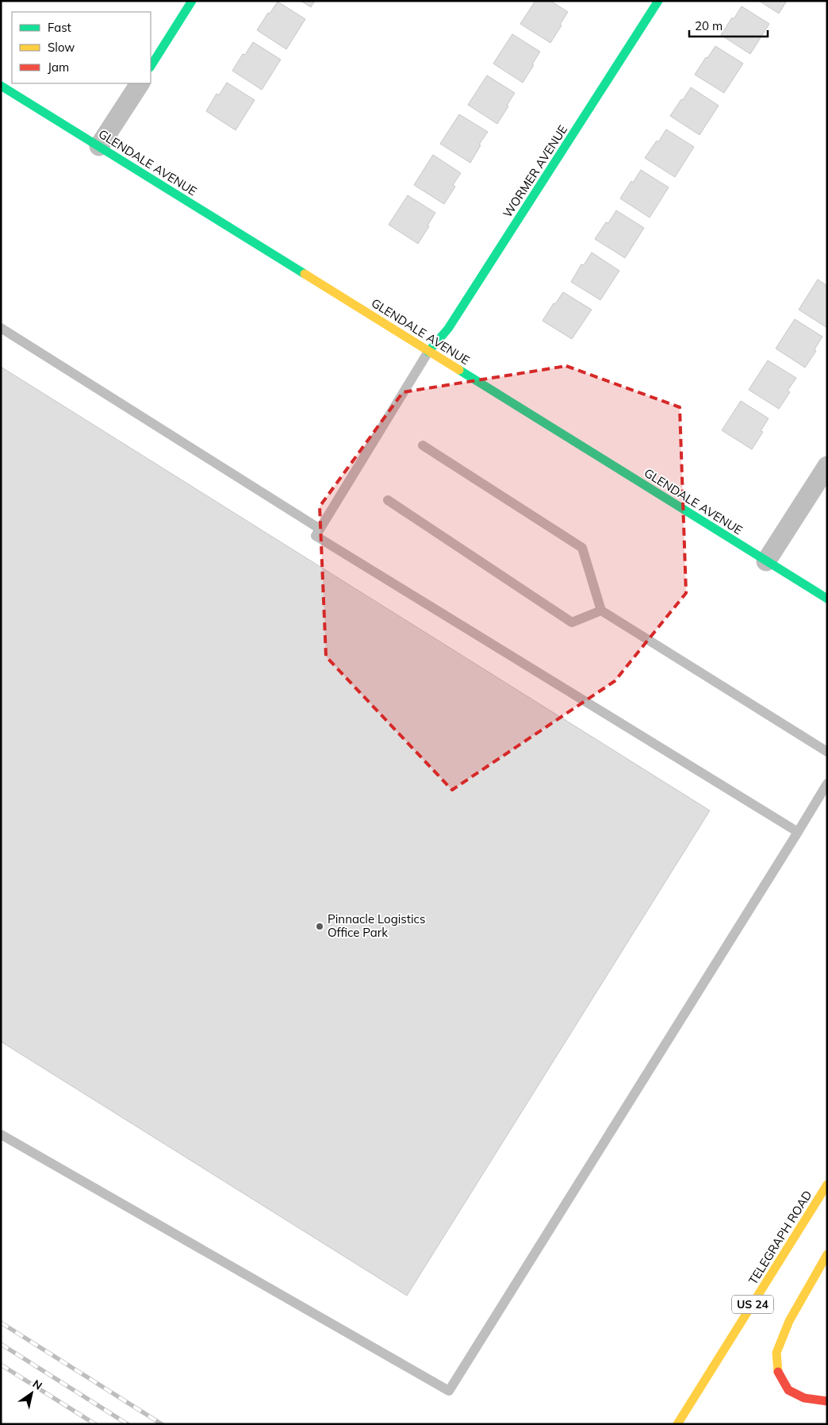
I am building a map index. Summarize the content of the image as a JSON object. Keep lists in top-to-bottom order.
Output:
{
  "streets": {
    "street": [
      "GLENDALE AVENUE",
      "WORMER AVENUE",
      "TELEGRAPH ROAD",
      "US 24"
    ]
  },
  "crossings": [
    ["GLENDALE AVENUE", "WORMER AVENUE"]
  ],
  "places": ["Pinnacle Logistics Office Park"],
  "legend": ["Fast", "Slow", "Jam"],
  "scale_bar": "20 m",
  "north": "top right"
}
